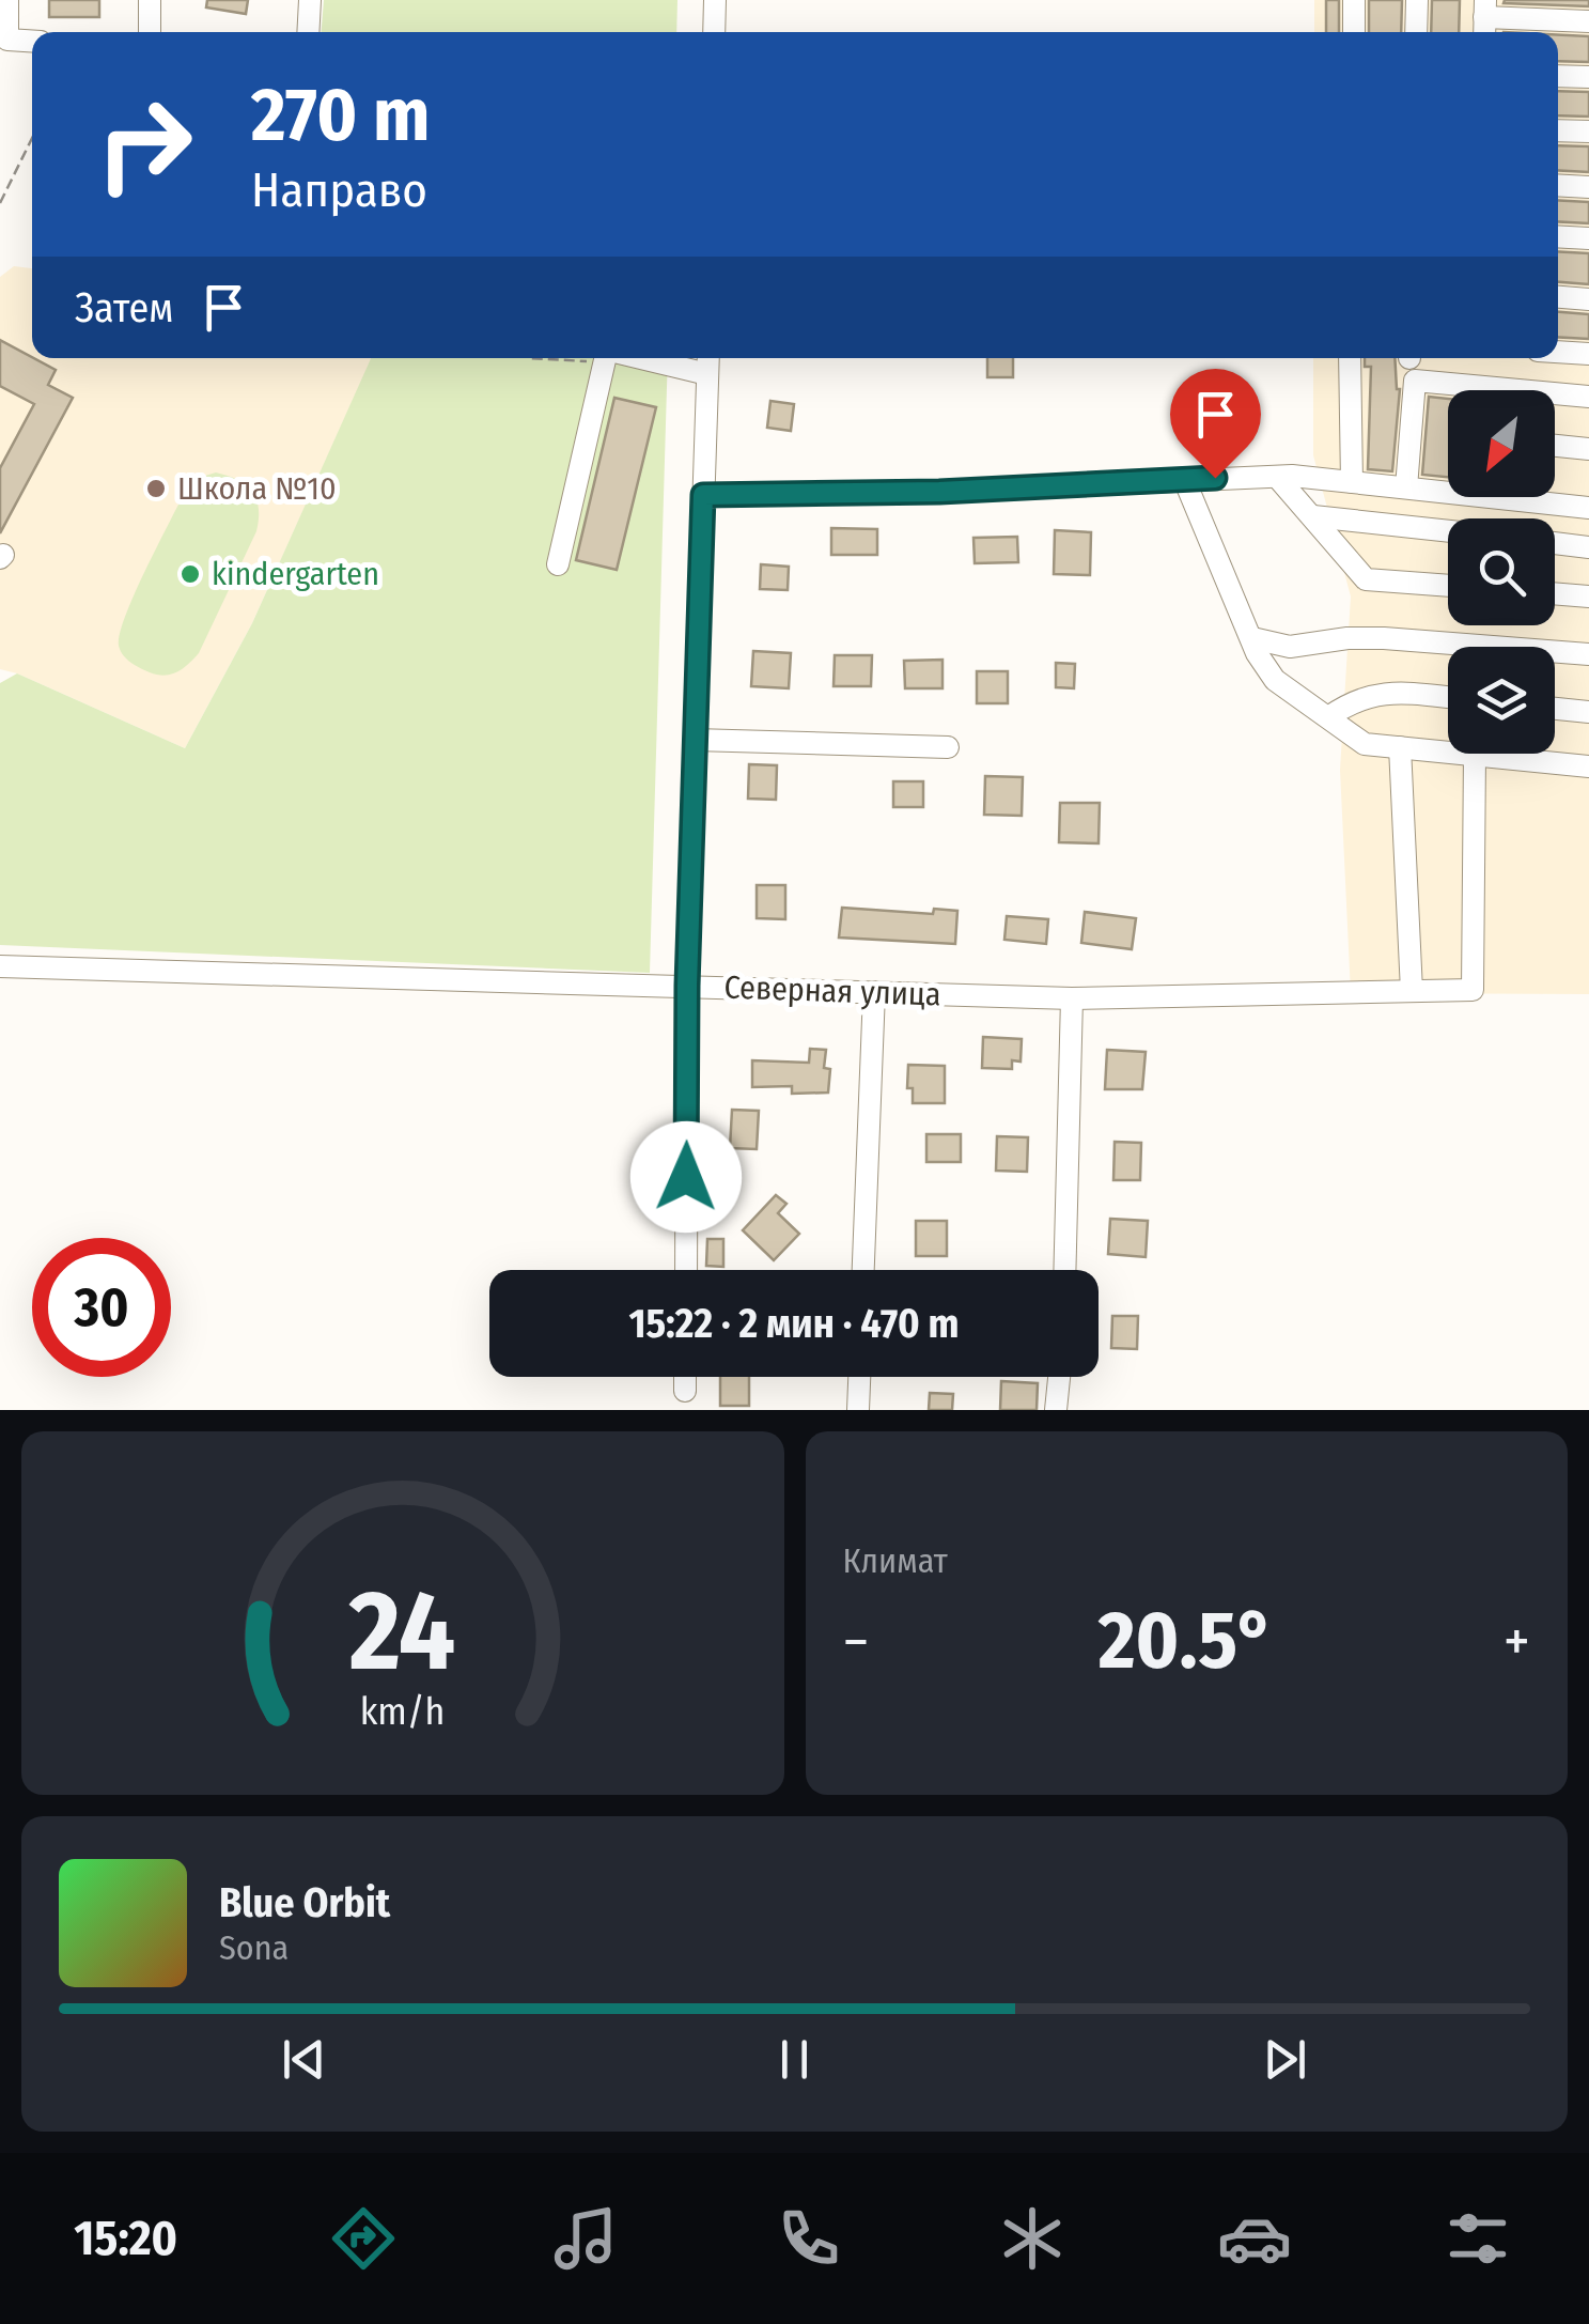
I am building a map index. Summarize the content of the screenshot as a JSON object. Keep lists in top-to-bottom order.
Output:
{
  "streets": {
    "street": ["Северная улица"]
  },
  "places": ["Школа №10", "kindergarten"],
  "north": "bottom left",
  "page": {
    "turn": ["270 m", "Направо"],
    "then": "Затем",
    "limit": "30",
    "trip": "15:22 · 2 мин · 470 m",
    "tile": "Климат",
    "heat": ["−", "20.5°", "+"],
    "song": ["Blue Orbit", "Sona"],
    "tabs": "15:20",
    "gauge": ["24", "km/h"]
  }
}
